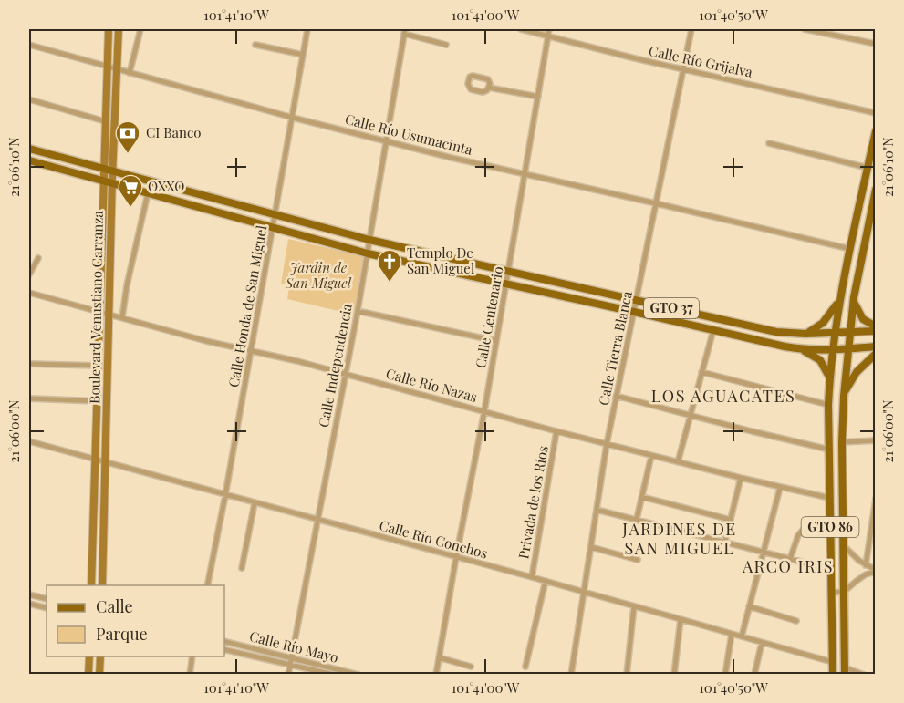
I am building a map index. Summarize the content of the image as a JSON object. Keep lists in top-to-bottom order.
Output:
{
  "streets": {
    "main road": ["Boulevard Venustiano Carranza", "GTO 37", "GTO 86"],
    "street": [
      "Calle Río Grijalva",
      "Calle Río Usumacinta",
      "Calle Honda de San Miguel",
      "Calle Centenario",
      "Calle Tierra Blanca",
      "Calle Independencia",
      "Calle Río Nazas",
      "Privada de los Ríos",
      "Calle Río Conchos",
      "Calle Río Mayo"
    ]
  },
  "crossings": [
    ["Calle Río Grijalva", "Calle Centenario"],
    ["Calle Río Grijalva", "Calle Tierra Blanca"],
    ["Calle Río Usumacinta", "Calle Honda de San Miguel"],
    ["Calle Río Usumacinta", "Boulevard Venustiano Carranza"],
    ["Calle Río Usumacinta", "Calle Centenario"],
    ["Calle Río Usumacinta", "Calle Tierra Blanca"],
    ["Calle Río Usumacinta", "Calle Independencia"],
    ["Calle Honda de San Miguel", "GTO 37"],
    ["Calle Honda de San Miguel", "Calle Río Nazas"],
    ["Calle Honda de San Miguel", "Calle Río Conchos"],
    ["Boulevard Venustiano Carranza", "GTO 37"],
    ["Boulevard Venustiano Carranza", "Calle Río Nazas"],
    ["Boulevard Venustiano Carranza", "Calle Río Conchos"],
    ["GTO 37", "Calle Centenario"],
    ["GTO 37", "Calle Tierra Blanca"],
    ["GTO 37", "Calle Independencia"],
    ["GTO 37", "GTO 86"],
    ["Calle Centenario", "Calle Río Nazas"],
    ["Calle Centenario", "Calle Río Conchos"],
    ["Calle Tierra Blanca", "Calle Río Nazas"],
    ["Calle Tierra Blanca", "Calle Río Conchos"],
    ["Calle Independencia", "Calle Río Nazas"],
    ["Calle Independencia", "Calle Río Conchos"],
    ["Calle Independencia", "Calle Río Mayo"],
    ["Calle Río Nazas", "Privada de los Ríos"],
    ["Calle Río Nazas", "GTO 86"],
    ["Privada de los Ríos", "Calle Río Conchos"],
    ["GTO 86", "Calle Río Conchos"]
  ],
  "districts": ["LOS AGUACATES", "JARDINES DE SAN MIGUEL", "ARCO IRIS"],
  "parks": ["Jardin de San Miguel"],
  "places": {
    "bank": ["CI Banco"],
    "supermarket": ["OXXO"],
    "church": ["Templo De San Miguel"]
  },
  "legend": ["Calle", "Parque"],
  "coordinates": [
    "101°41'10\"W",
    "101°41'00\"W",
    "101°40'50\"W",
    "21°06'10\"N",
    "21°06'00\"N"
  ]
}
